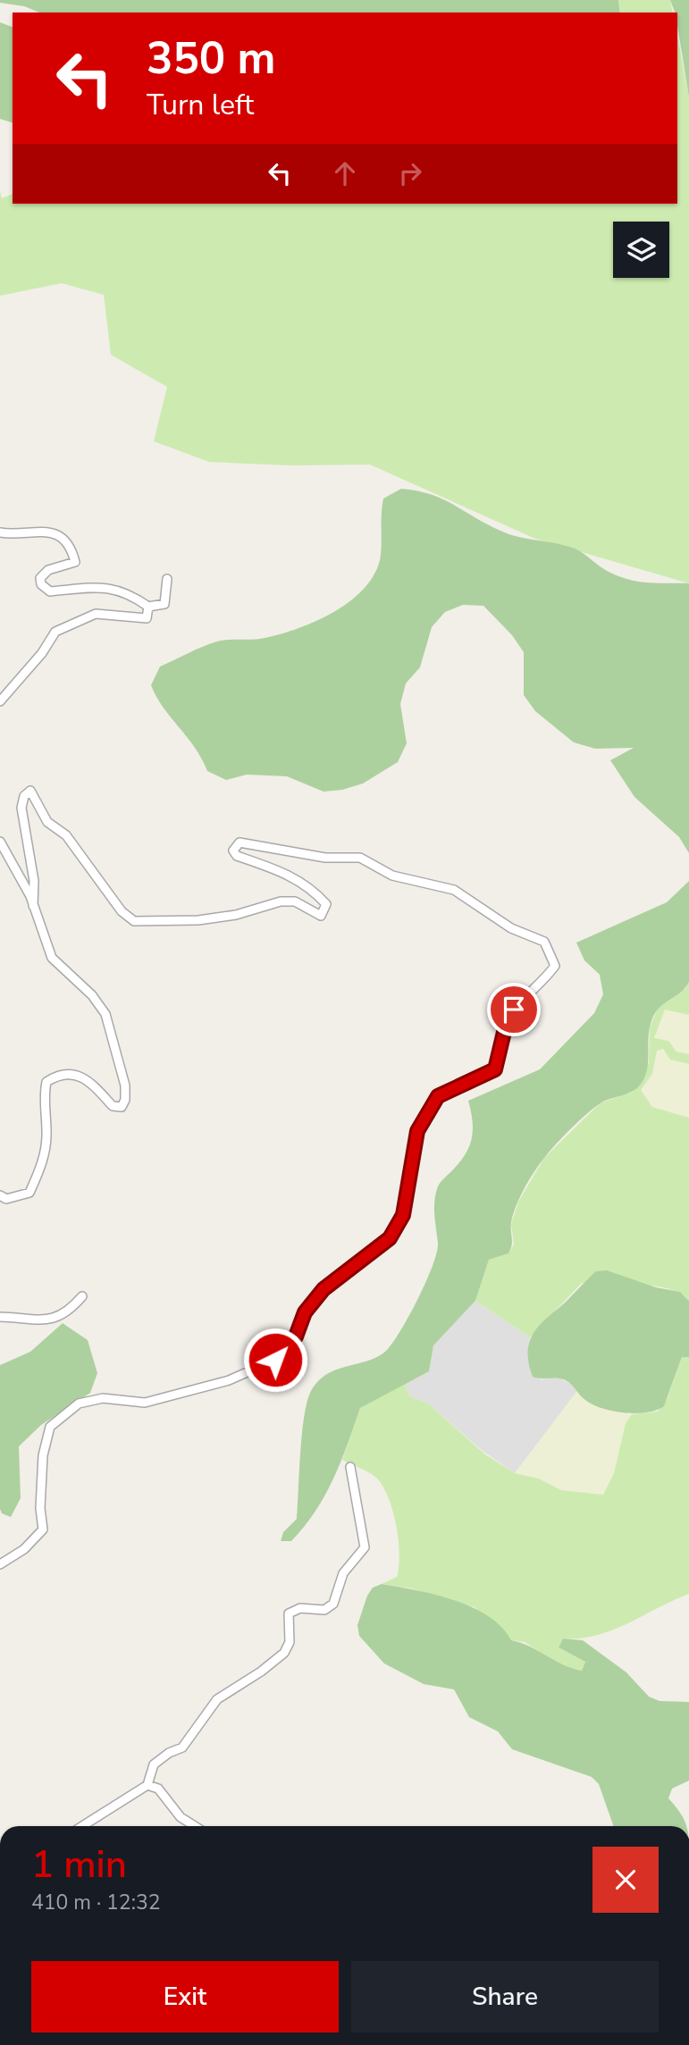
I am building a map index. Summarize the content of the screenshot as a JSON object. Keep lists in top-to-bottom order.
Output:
{
  "page": {
    "turn": ["350 m", "Turn left"],
    "heading": ["1 min", "410 m · 12:32"],
    "buttons": ["Exit", "Share"]
  }
}
